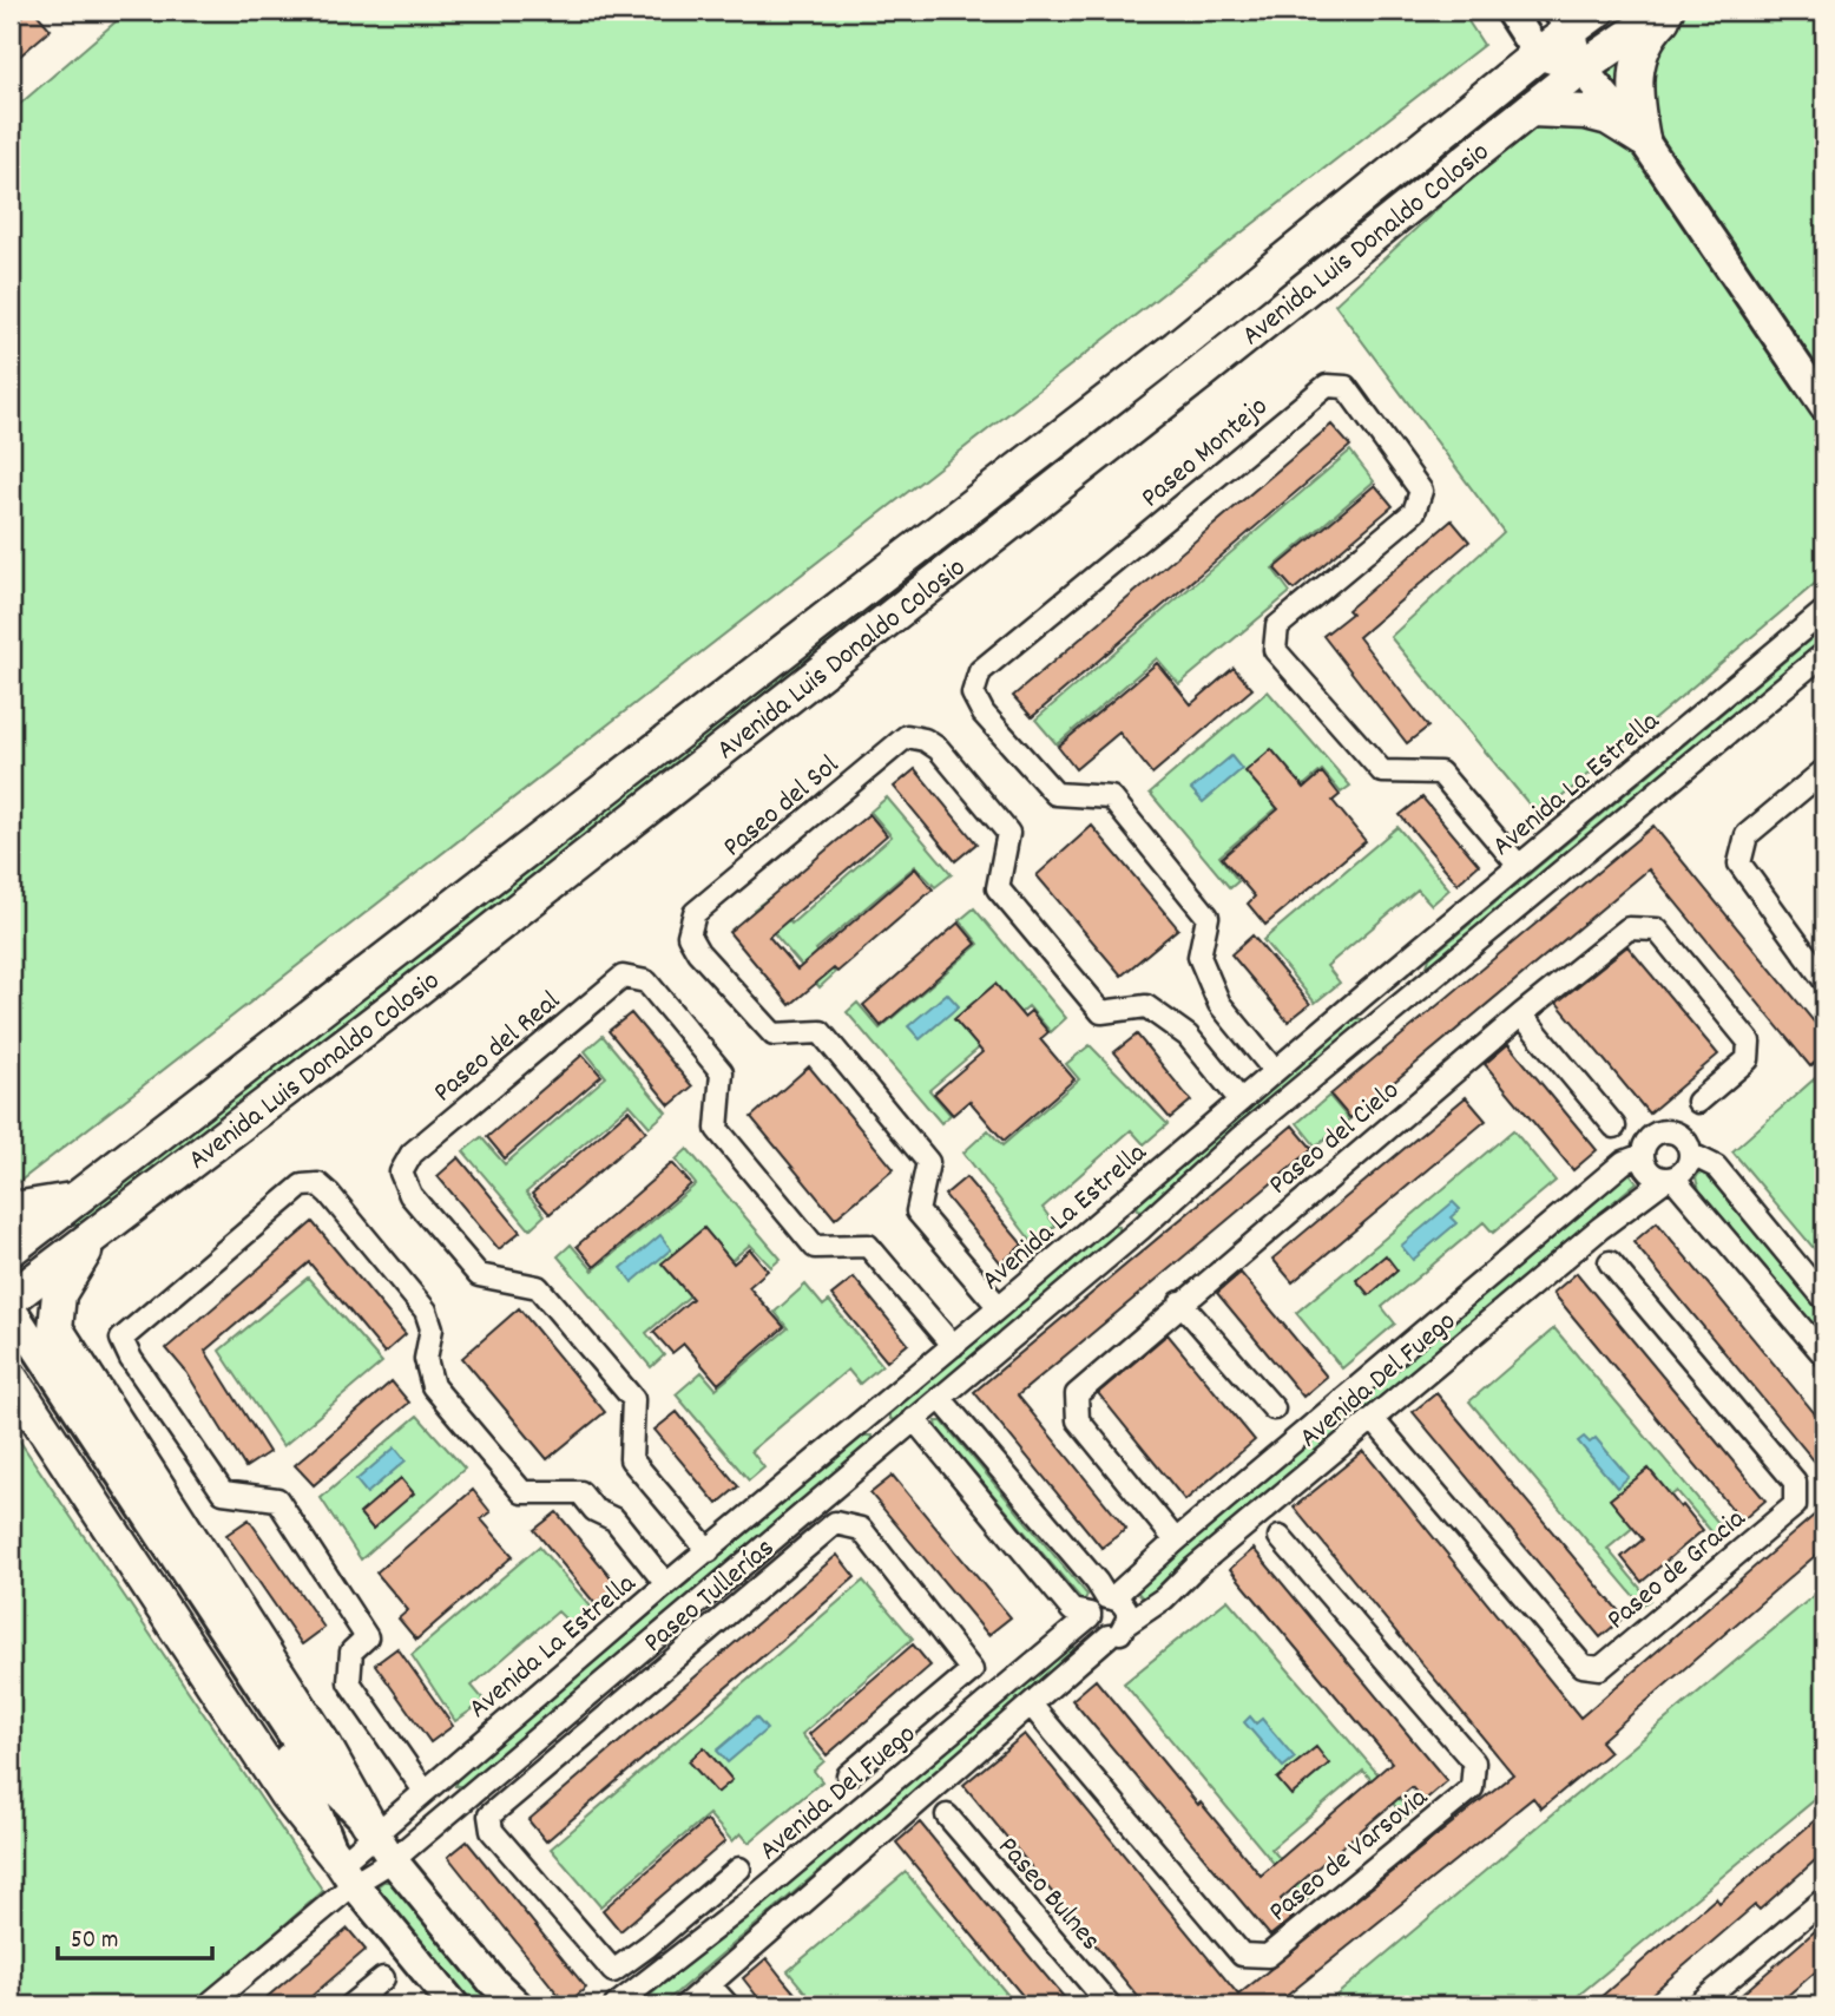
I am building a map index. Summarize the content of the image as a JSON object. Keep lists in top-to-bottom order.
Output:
{
  "streets": {
    "main road": ["Avenida Luis Donaldo Colosio"],
    "street": [
      "Paseo Montejo",
      "Avenida La Estrella",
      "Paseo del Sol",
      "Paseo del Real",
      "Paseo del Cielo",
      "Avenida Del Fuego",
      "Paseo de Gracia",
      "Paseo Tullerías",
      "Paseo de Varsovia",
      "Paseo Bulnes"
    ]
  },
  "crossings": [
    ["Paseo Montejo", "Avenida La Estrella"],
    ["Avenida La Estrella", "Paseo del Sol"],
    ["Avenida La Estrella", "Paseo del Real"],
    ["Paseo del Cielo", "Avenida Del Fuego"],
    ["Avenida Del Fuego", "Paseo de Gracia"],
    ["Avenida Del Fuego", "Paseo Tullerías"]
  ],
  "scale_bar": "50 m"
}
